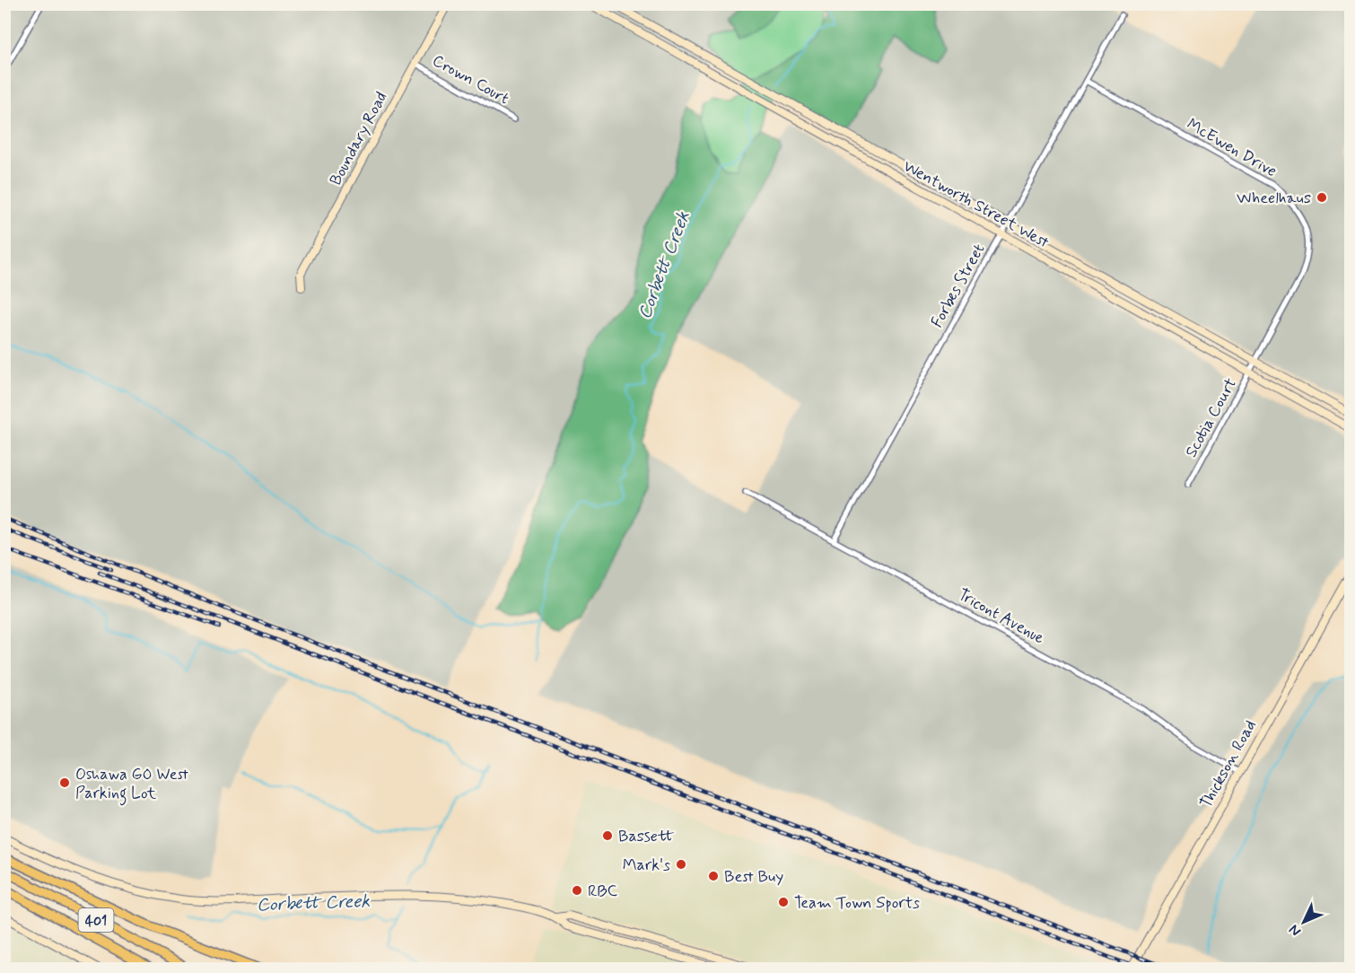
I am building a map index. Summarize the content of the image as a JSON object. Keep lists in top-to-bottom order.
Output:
{
  "streets": {
    "highway": ["401"],
    "main road": ["Boundary Road", "Wentworth Street West", "Thickson Road"],
    "street": [
      "Crown Court",
      "McEwen Drive",
      "Forbes Street",
      "Scotia Court",
      "Tricont Avenue"
    ]
  },
  "crossings": [
    ["Crown Court", "Boundary Road"],
    ["McEwen Drive", "Wentworth Street West"],
    ["McEwen Drive", "Forbes Street"],
    ["McEwen Drive", "Scotia Court"],
    ["Wentworth Street West", "Forbes Street"],
    ["Wentworth Street West", "Scotia Court"],
    ["Forbes Street", "Tricont Avenue"],
    ["Tricont Avenue", "Thickson Road"]
  ],
  "water": ["Corbett Creek"],
  "places": [
    "Wheelhaus",
    "Oshawa GO West Parking Lot",
    "Bassett",
    "Mark's",
    "Best Buy",
    "RBC",
    "Team Town Sports"
  ],
  "north": "bottom left"
}
